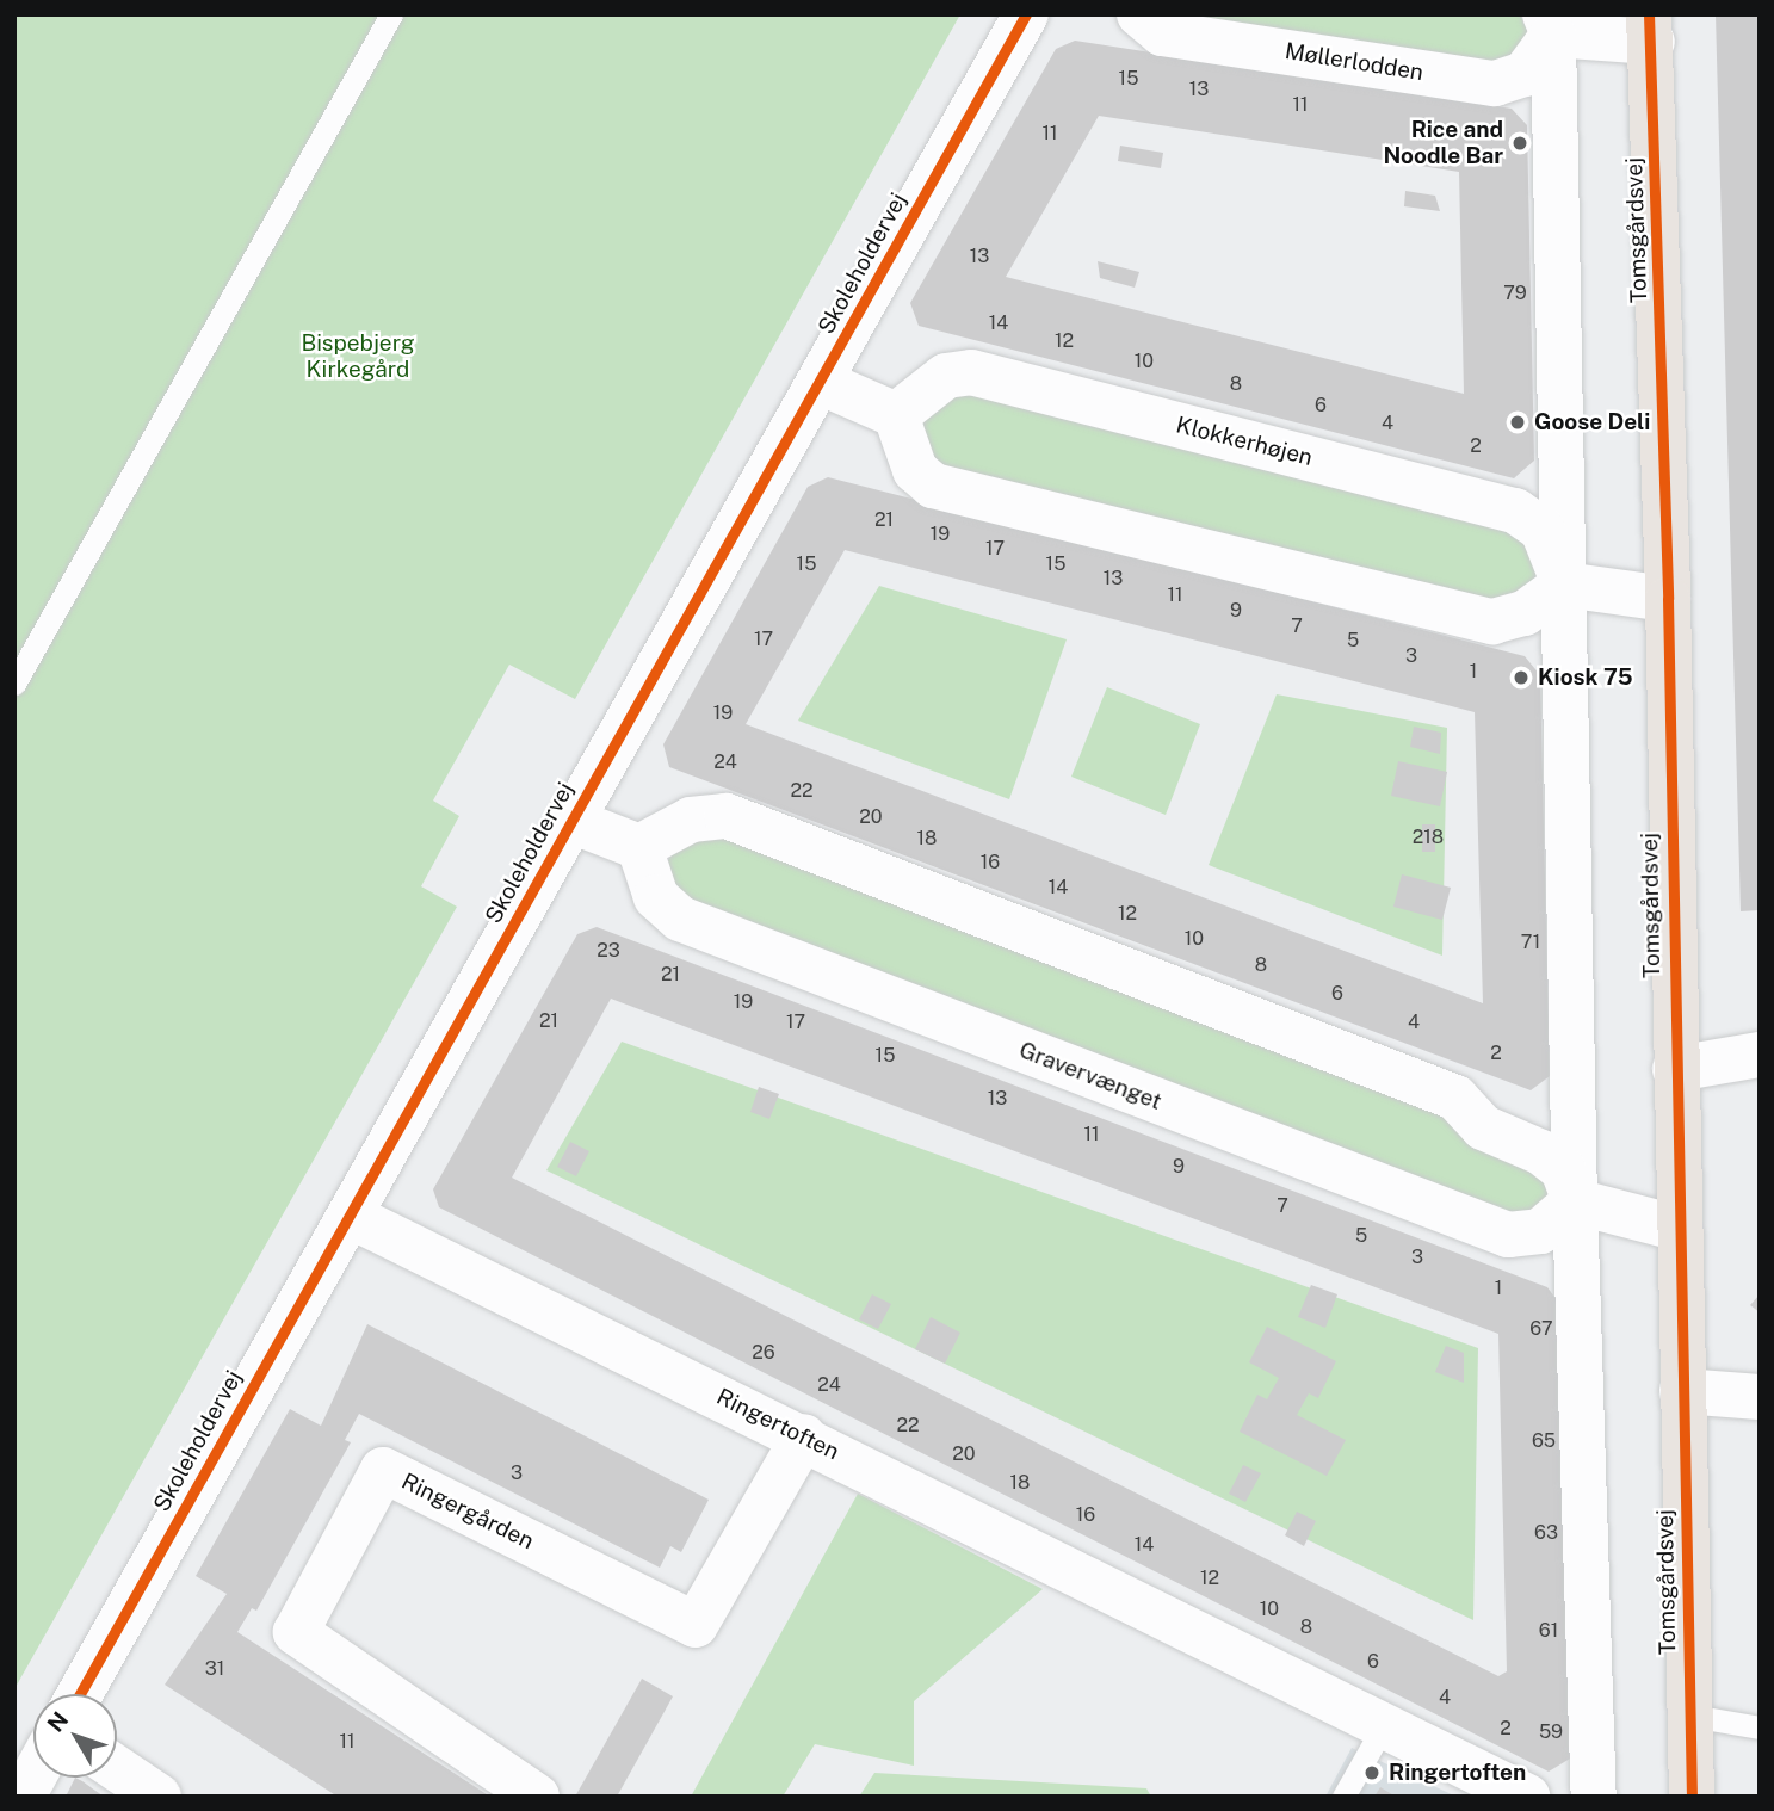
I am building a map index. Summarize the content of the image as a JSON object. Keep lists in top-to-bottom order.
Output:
{
  "streets": {
    "main road": ["Tomsgårdsvej"],
    "street": [
      "Møllerlodden",
      "Skoleholdervej",
      "Klokkerhøjen",
      "Gravervænget",
      "Ringertoften",
      "Ringergården"
    ]
  },
  "crossings": [
    ["Skoleholdervej", "Ringertoften"],
    ["Ringertoften", "Ringergården"]
  ],
  "parks": ["Bispebjerg Kirkegård"],
  "places": [
    "Rice and Noodle Bar",
    "Goose Deli",
    "Kiosk 75",
    "Ringertoften"
  ],
  "house_numbers": [
    "15",
    "13",
    "11",
    "11",
    "13",
    "79",
    "14",
    "12",
    "10",
    "8",
    "6",
    "4",
    "2",
    "21",
    "19",
    "17",
    "15",
    "15",
    "13",
    "11",
    "9",
    "7",
    "17",
    "5",
    "3",
    "1",
    "19",
    "24",
    "22",
    "20",
    "218",
    "18",
    "16",
    "14",
    "12",
    "10",
    "71",
    "23",
    "8",
    "21",
    "6",
    "19",
    "21",
    "17",
    "4",
    "2",
    "15",
    "13",
    "11",
    "9",
    "7",
    "5",
    "3",
    "1",
    "67",
    "26",
    "24",
    "22",
    "65",
    "20",
    "3",
    "18",
    "16",
    "63",
    "14",
    "12",
    "10",
    "8",
    "61",
    "6",
    "31",
    "4",
    "2",
    "59",
    "11"
  ],
  "north": "top left"
}
